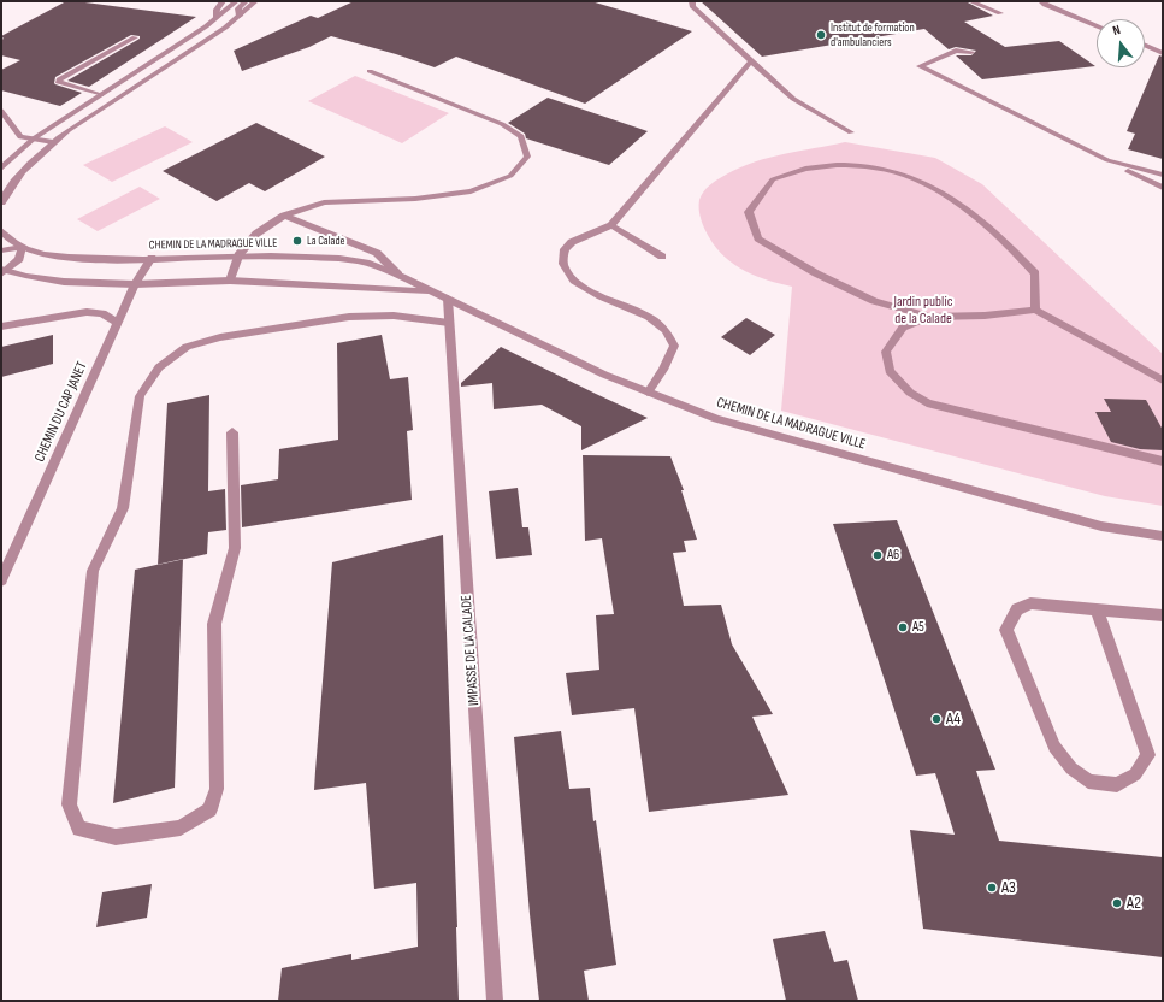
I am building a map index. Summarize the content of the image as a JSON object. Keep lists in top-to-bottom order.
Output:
{
  "streets": {
    "street": ["CHEMIN DE LA MADRAGUE VILLE", "CHEMIN DU CAP JANET", "IMPASSE DE LA CALADE"]
  },
  "crossings": [
    ["CHEMIN DE LA MADRAGUE VILLE", "CHEMIN DU CAP JANET"],
    ["CHEMIN DE LA MADRAGUE VILLE", "IMPASSE DE LA CALADE"]
  ],
  "parks": ["Jardin public de la Calade"],
  "places": [
    "Institut de formation d'ambulanciers",
    "La Calade",
    "A6",
    "A5",
    "A4",
    "A3",
    "A2"
  ],
  "north": "top"
}
